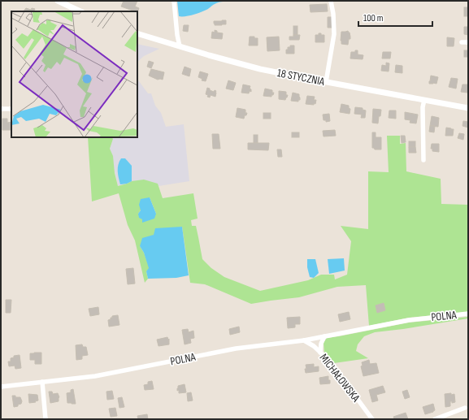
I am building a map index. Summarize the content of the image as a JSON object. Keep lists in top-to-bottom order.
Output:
{
  "streets": {
    "street": ["18 STYCZNIA", "POLNA", "MICHAŁOWSKA"]
  },
  "crossings": [
    ["POLNA", "MICHAŁOWSKA"]
  ],
  "scale_bar": "100 m"
}
